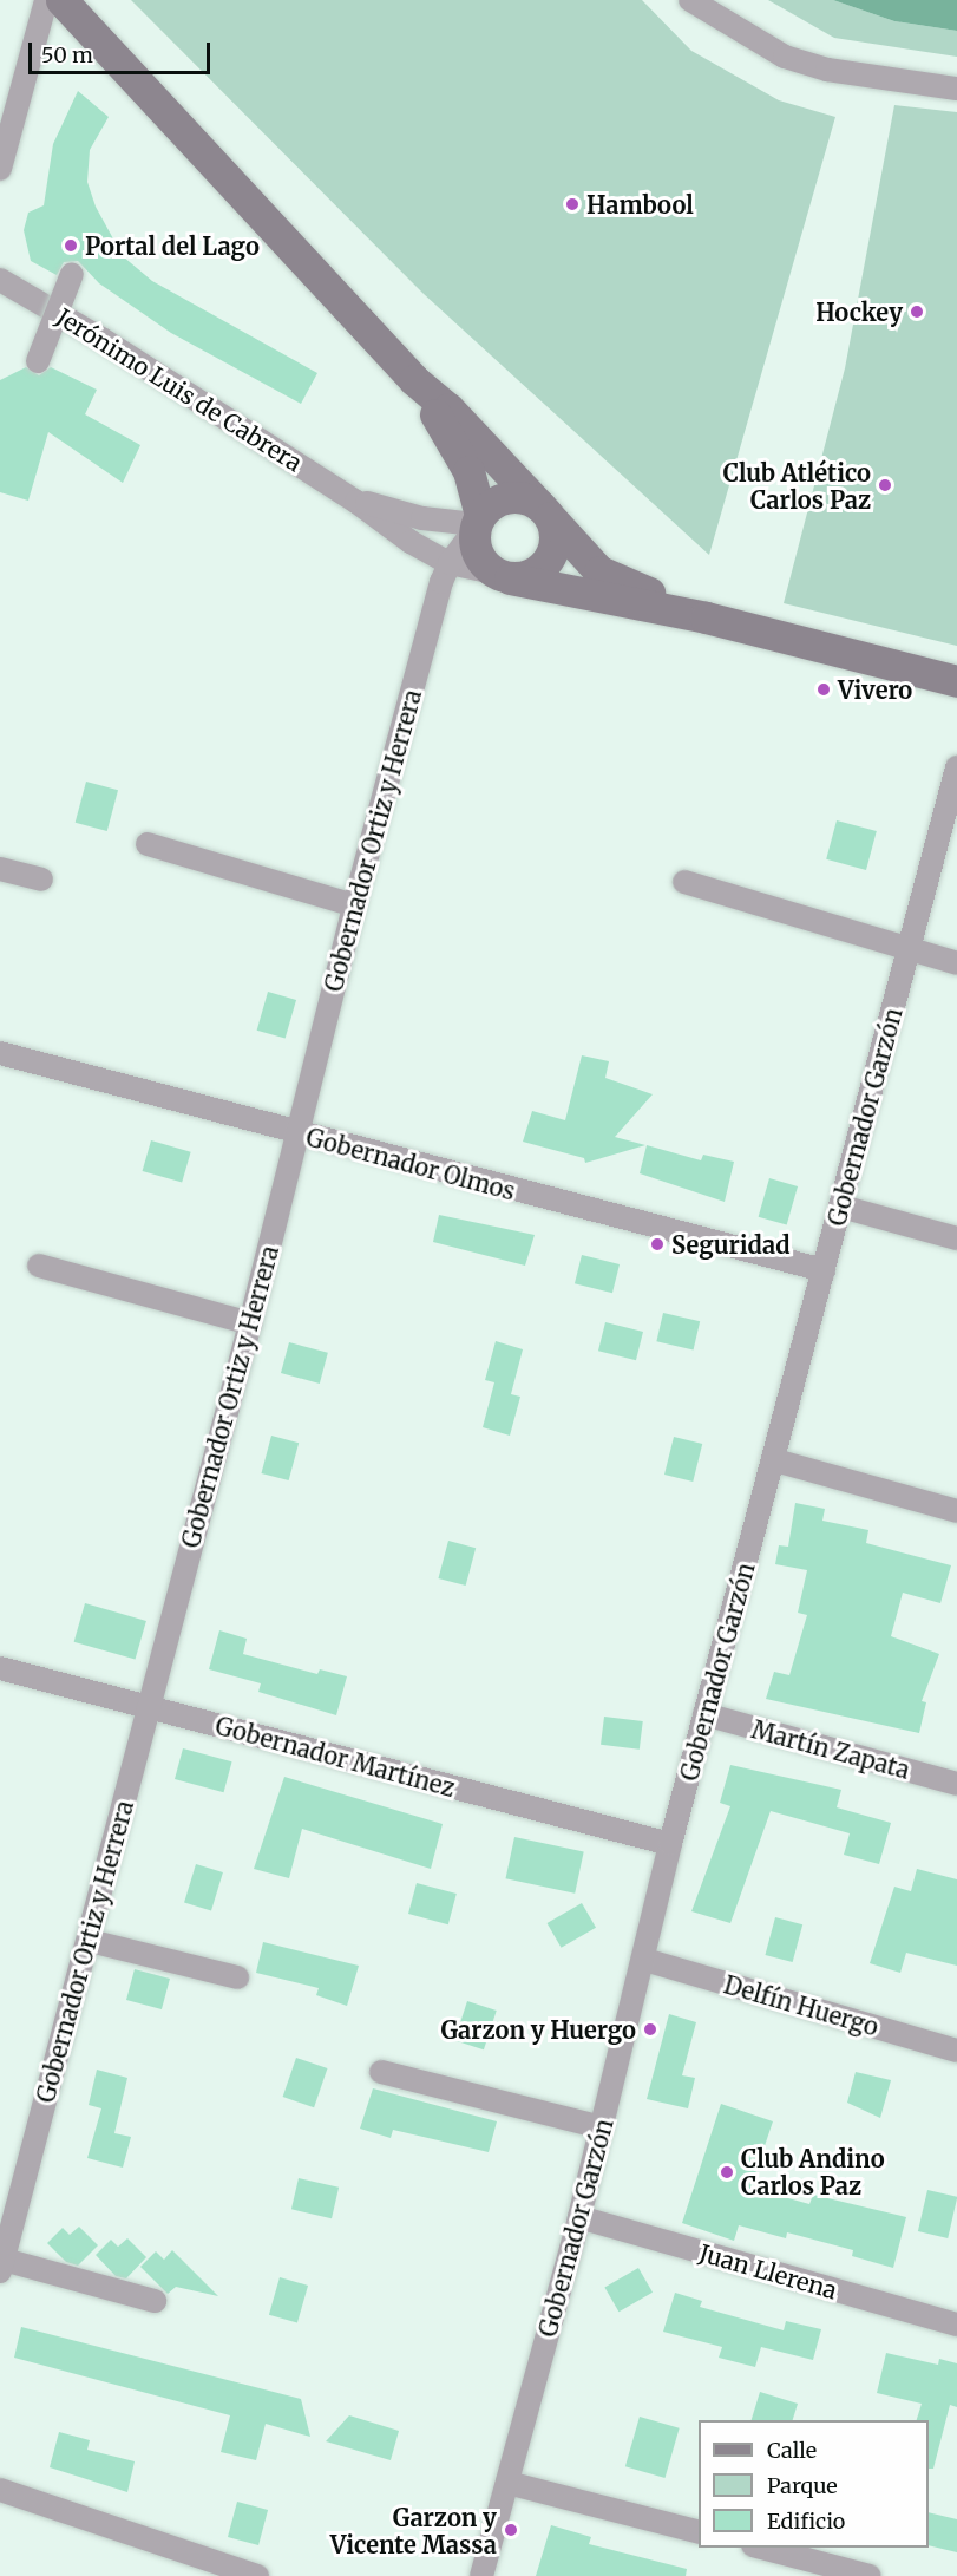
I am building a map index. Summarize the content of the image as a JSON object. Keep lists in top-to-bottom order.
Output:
{
  "streets": {
    "street": [
      "Jerónimo Luis de Cabrera",
      "Gobernador Ortiz y Herrera",
      "Gobernador Garzón",
      "Gobernador Olmos",
      "Martín Zapata",
      "Gobernador Martínez",
      "Delfín Huergo",
      "Juan Llerena"
    ]
  },
  "crossings": [
    ["Jerónimo Luis de Cabrera", "Gobernador Ortiz y Herrera"],
    ["Gobernador Ortiz y Herrera", "Gobernador Olmos"],
    ["Gobernador Ortiz y Herrera", "Gobernador Martínez"],
    ["Gobernador Garzón", "Gobernador Olmos"],
    ["Gobernador Garzón", "Martín Zapata"],
    ["Gobernador Garzón", "Gobernador Martínez"],
    ["Gobernador Garzón", "Delfín Huergo"],
    ["Gobernador Garzón", "Juan Llerena"]
  ],
  "places": [
    "Hambool",
    "Portal del Lago",
    "Hockey",
    "Club Atlético Carlos Paz",
    "Vivero",
    "Seguridad",
    "Garzon y Huergo",
    "Club Andino Carlos Paz",
    "Garzon y Vicente Massa"
  ],
  "legend": ["Calle", "Parque", "Edificio"],
  "scale_bar": "50 m"
}
